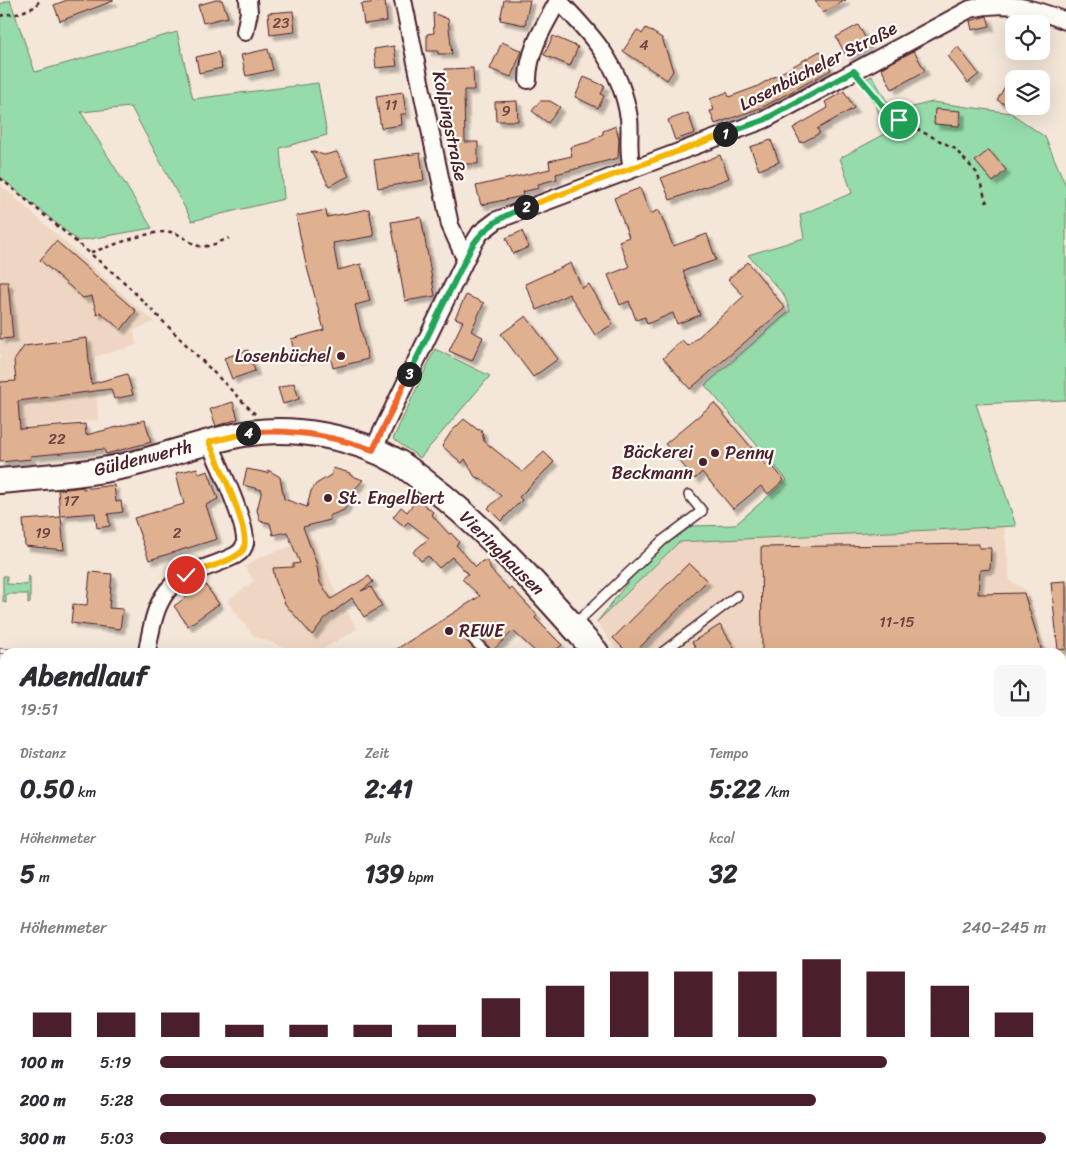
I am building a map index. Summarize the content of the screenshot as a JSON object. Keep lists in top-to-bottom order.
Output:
{
  "streets": {
    "main road": ["Güldenwerth", "Vieringhausen"],
    "street": ["Losenbücheler Straße", "Kolpingstraße"]
  },
  "crossings": [
    ["Losenbücheler Straße", "Kolpingstraße"],
    ["Losenbücheler Straße", "Güldenwerth"],
    ["Losenbücheler Straße", "Vieringhausen"],
    ["Güldenwerth", "Vieringhausen"]
  ],
  "places": [
    "Losenbüchel",
    "Penny",
    "Bäckerei Beckmann",
    "St. Engelbert",
    "REWE"
  ],
  "house_numbers": [
    "23",
    "4",
    "11",
    "9",
    "22",
    "17",
    "19",
    "2",
    "11-15"
  ],
  "page": {
    "pins": [
      "1",
      "2",
      "3",
      "4"
    ],
    "heading": ["Abendlauf", "19:51"],
    "stats": [
      ["Distanz", "0.50 km"],
      ["Zeit", "2:41"],
      ["Tempo", "5:22 /km"],
      ["Höhenmeter", "5 m"],
      ["Puls", "139 bpm"],
      ["kcal", "32"]
    ],
    "chart": ["Höhenmeter", "240–245 m"],
    "list": [
      {
        "name": "100 m",
        "note": "5:19"
      },
      {
        "name": "200 m",
        "note": "5:28"
      },
      {
        "name": "300 m",
        "note": "5:03"
      }
    ]
  }
}
